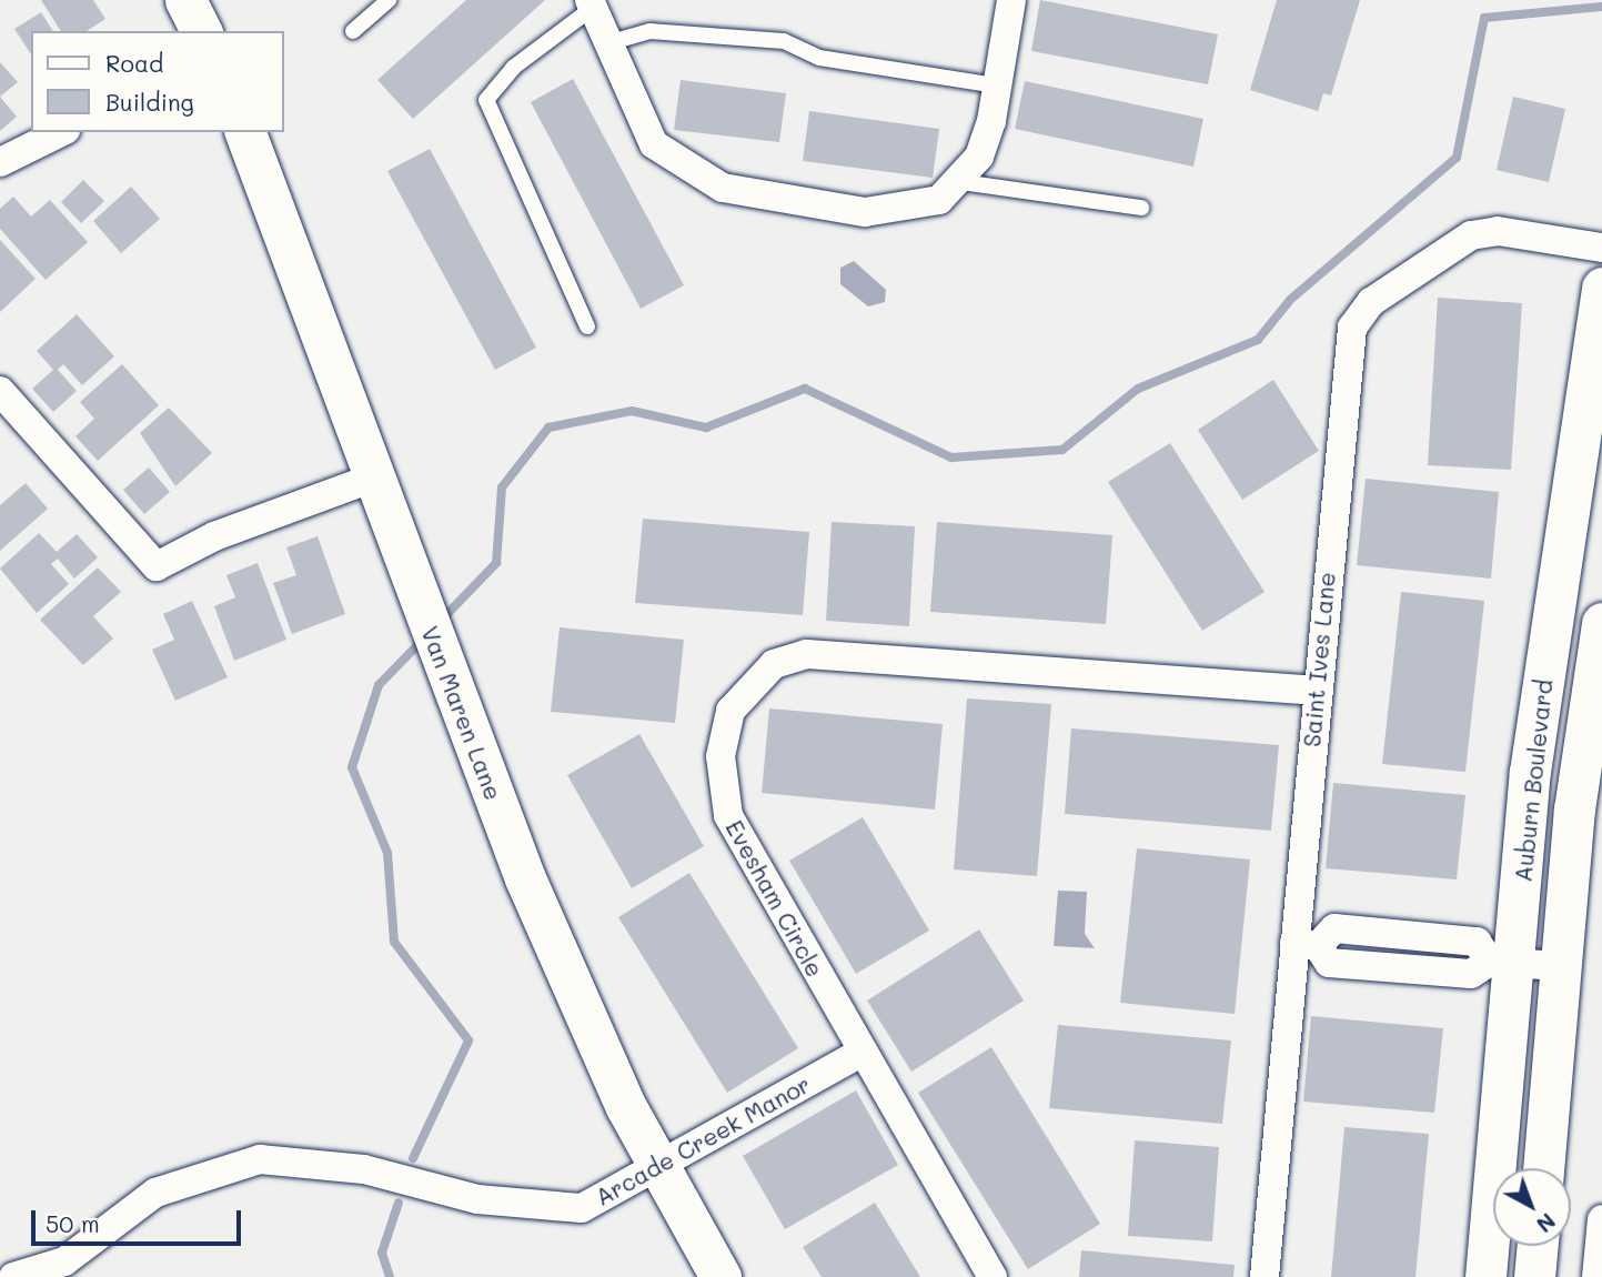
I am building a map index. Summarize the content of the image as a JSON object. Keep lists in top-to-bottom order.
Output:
{
  "streets": {
    "main road": ["Van Maren Lane", "Auburn Boulevard"],
    "street": ["Saint Ives Lane", "Evesham Circle", "Arcade Creek Manor"]
  },
  "crossings": [
    ["Saint Ives Lane", "Evesham Circle"],
    ["Van Maren Lane", "Arcade Creek Manor"],
    ["Evesham Circle", "Arcade Creek Manor"]
  ],
  "legend": ["Road", "Building"],
  "scale_bar": "50 m",
  "north": "bottom right"
}
